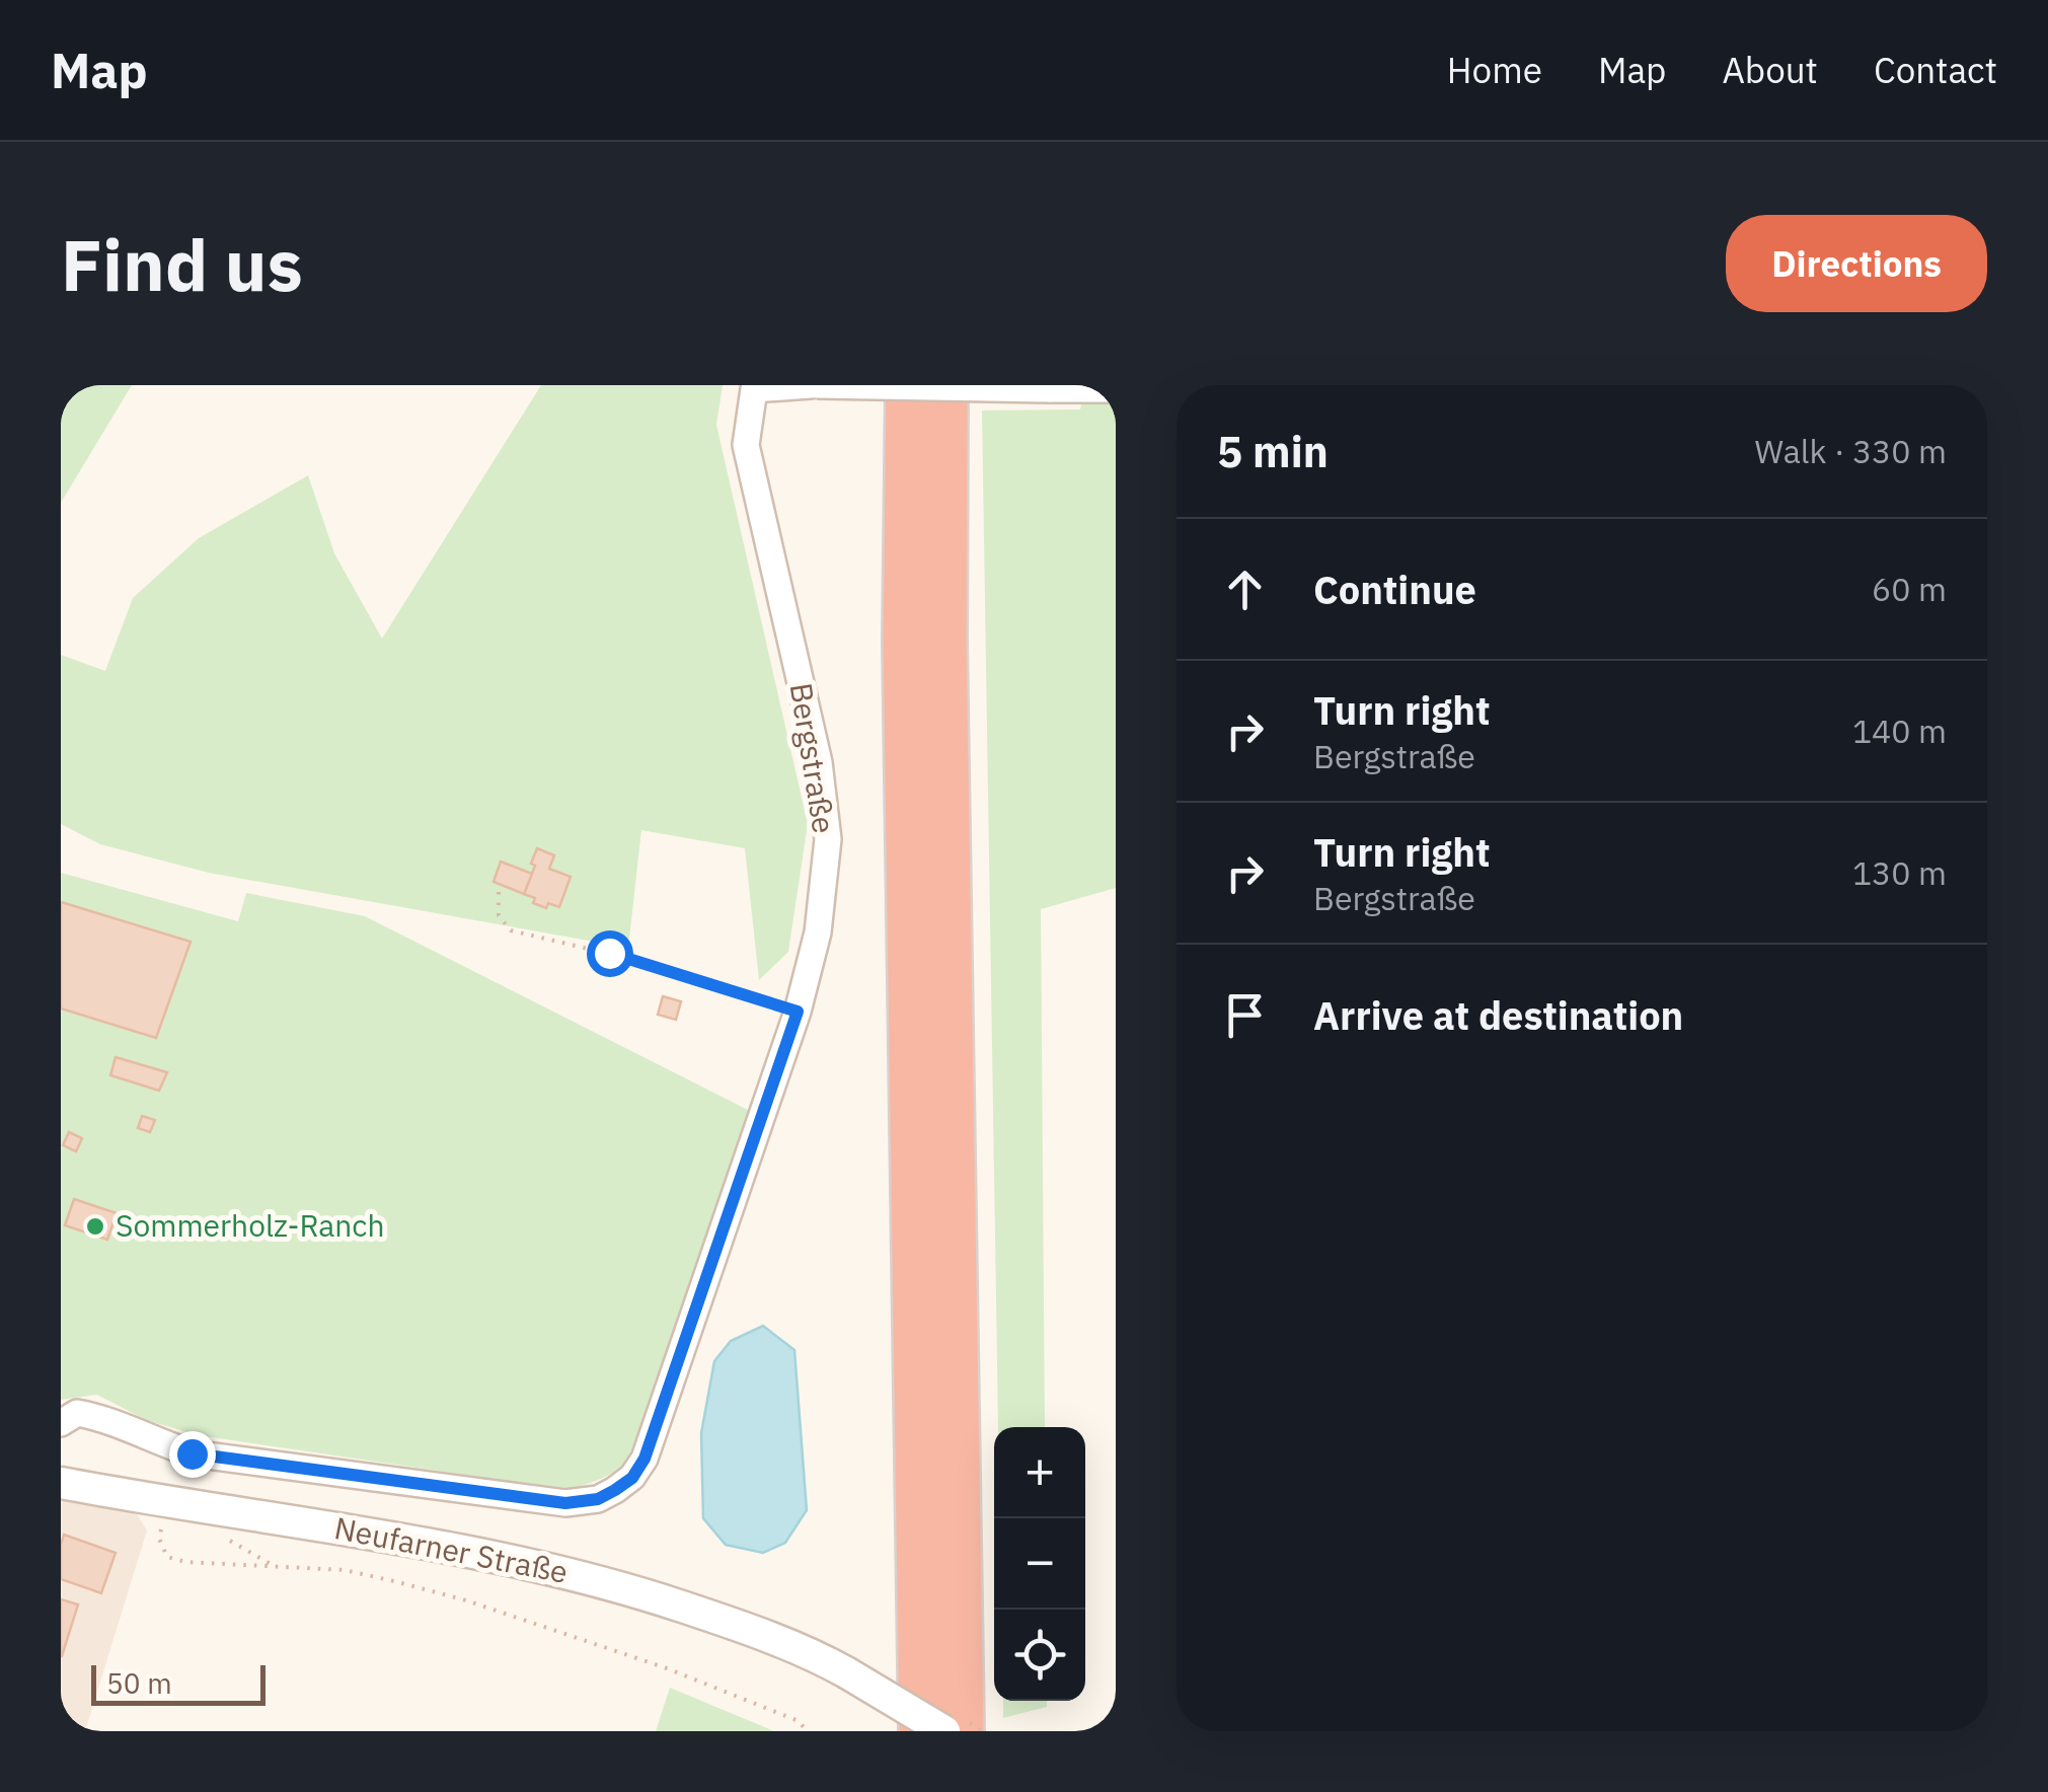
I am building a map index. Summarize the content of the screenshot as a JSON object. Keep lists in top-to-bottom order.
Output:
{
  "streets": {
    "street": ["Bergstraße", "Neufarner Straße"]
  },
  "places": ["Sommerholz-Ranch"],
  "scale_bar": "50 m",
  "page": {
    "header": "Map",
    "nav": [
      "Home",
      "Map",
      "About",
      "Contact"
    ],
    "buttons": "Directions",
    "title": "Find us",
    "heading": ["5 min", "Walk · 330 m"],
    "list": [
      ["Continue", "60 m"],
      ["Turn right", "Bergstraße", "140 m"],
      ["Turn right", "Bergstraße", "130 m"],
      "Arrive at destination"
    ],
    "map_buttons": ["+", "−"],
    "scale": "50 m"
  }
}
